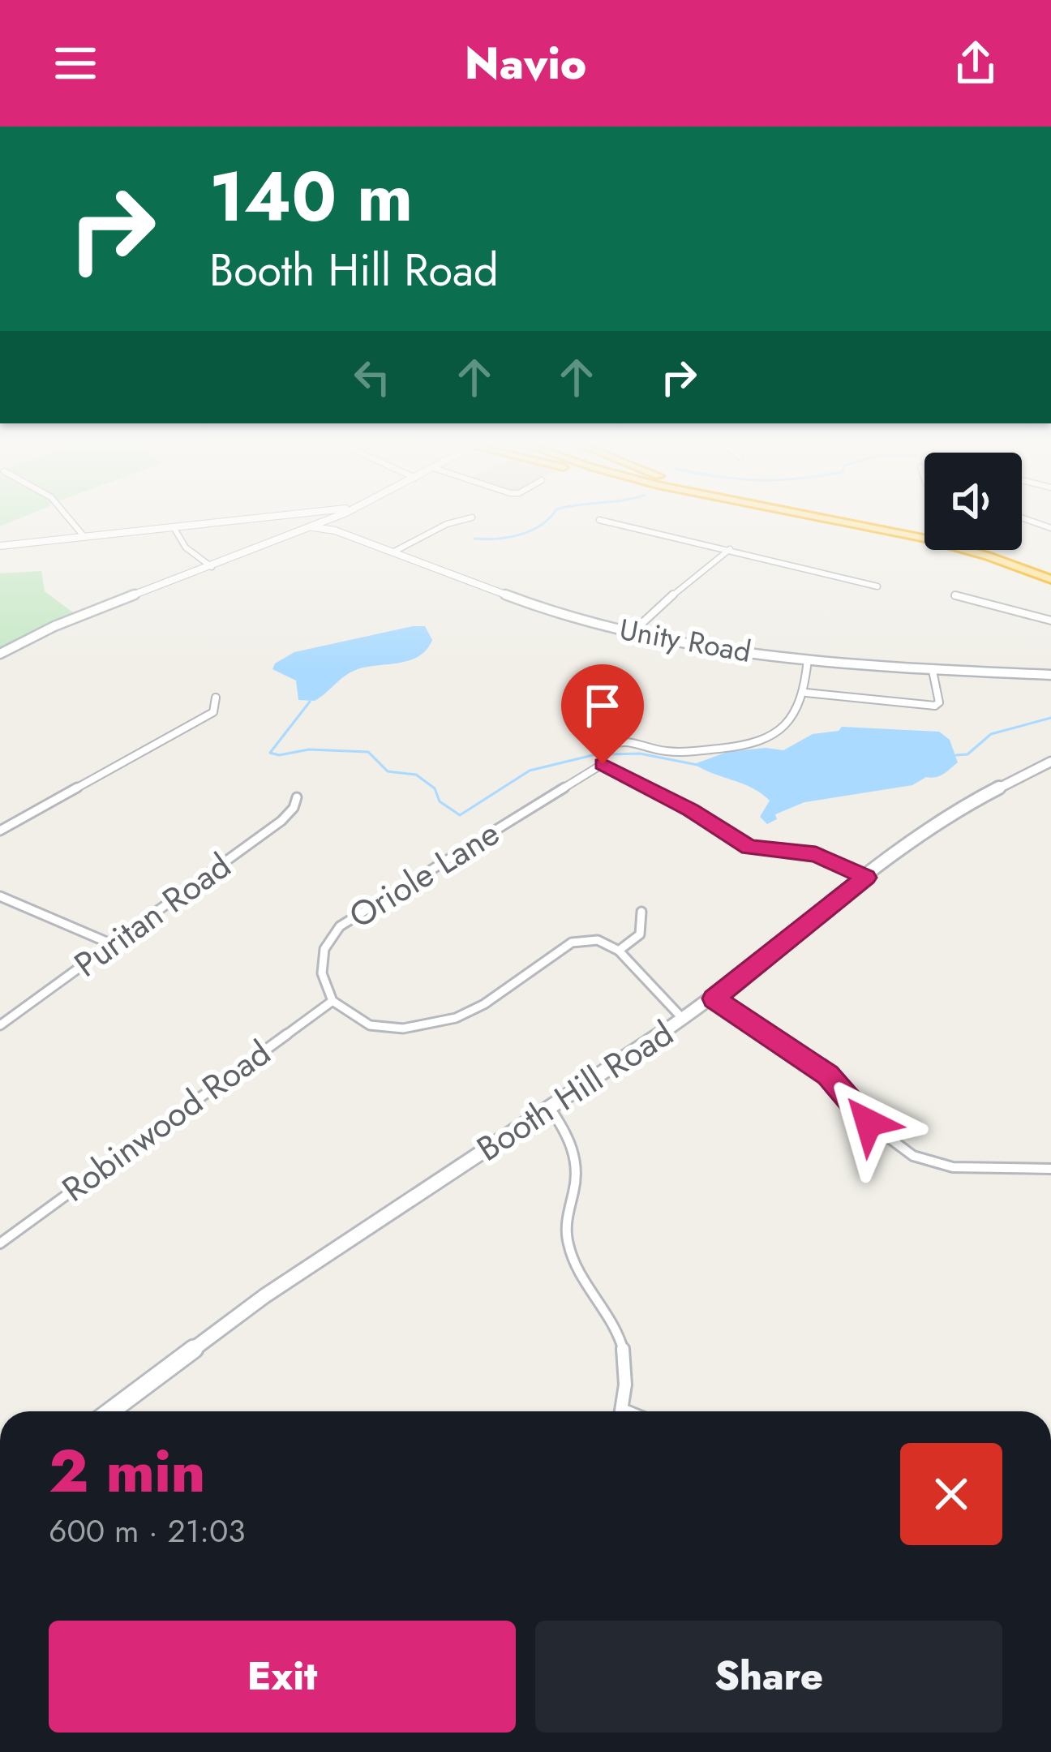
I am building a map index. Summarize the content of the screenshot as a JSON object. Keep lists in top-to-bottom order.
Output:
{
  "streets": {
    "main road": ["Unity Road", "Booth Hill Road"],
    "street": ["Oriole Lane", "Puritan Road", "Robinwood Road"]
  },
  "crossings": [
    ["Oriole Lane", "Robinwood Road"]
  ],
  "page": {
    "header": "Navio",
    "turn": ["140 m", "Booth Hill Road"],
    "heading": ["2 min", "600 m · 21:03"],
    "buttons": ["Exit", "Share"]
  }
}
